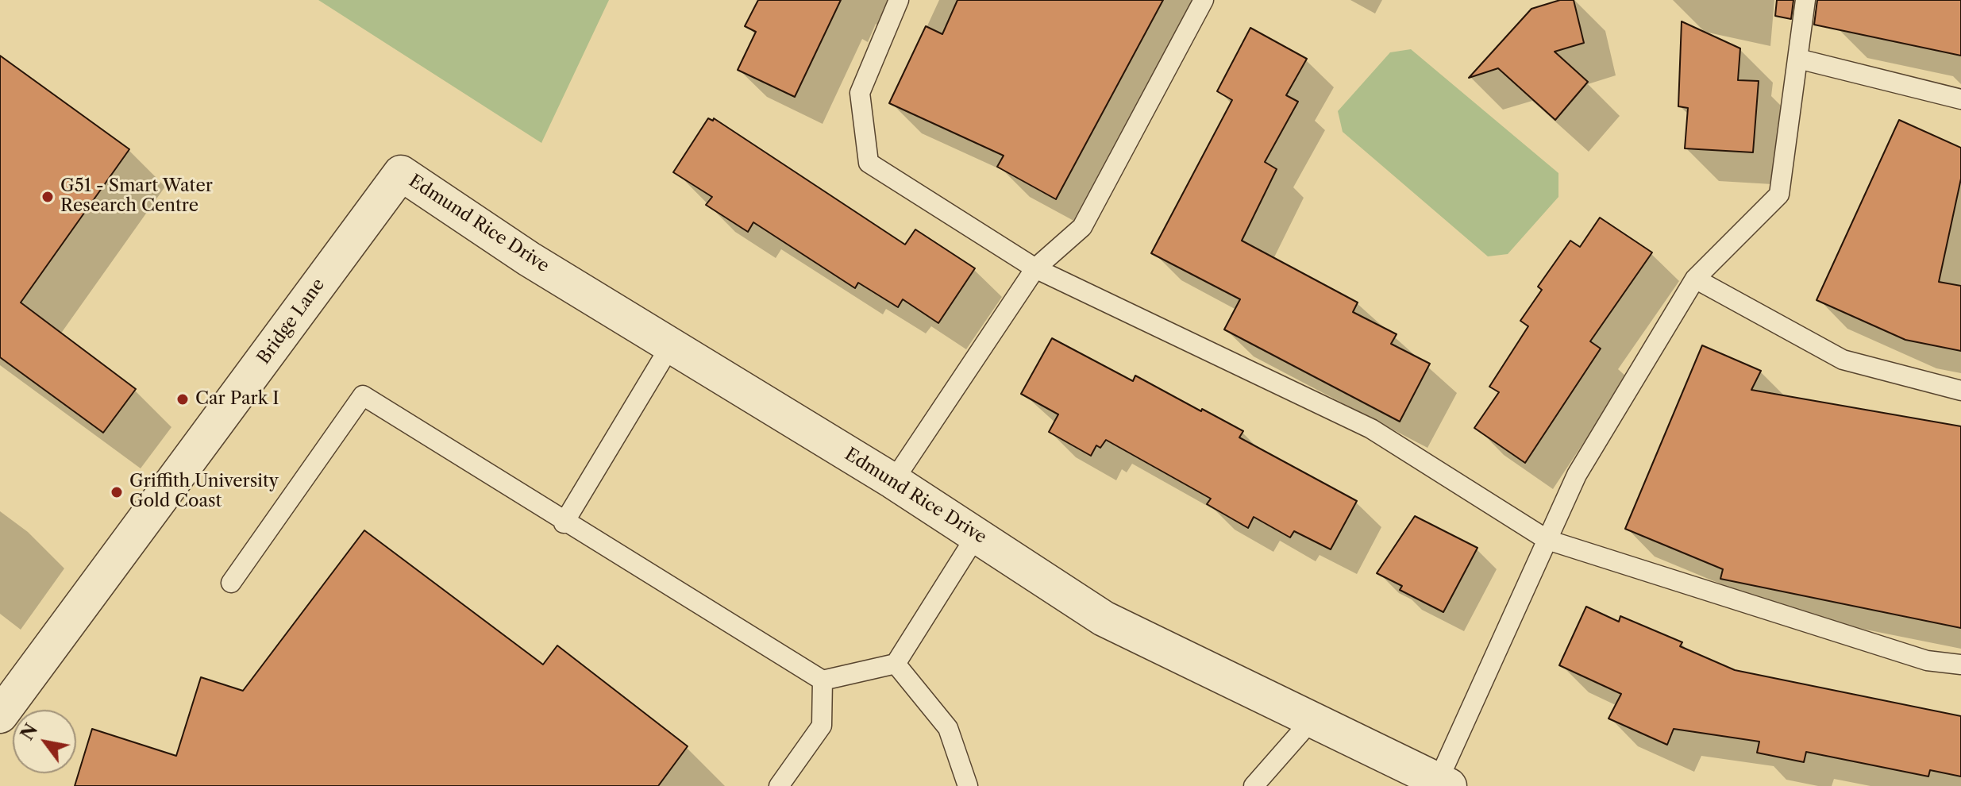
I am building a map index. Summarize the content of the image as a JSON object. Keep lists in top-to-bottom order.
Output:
{
  "streets": {
    "street": ["Edmund Rice Drive", "Bridge Lane"]
  },
  "crossings": [
    ["Edmund Rice Drive", "Bridge Lane"]
  ],
  "places": ["G51 - Smart Water Research Centre", "Car Park I", "Griffith University Gold Coast"],
  "north": "top left"
}
